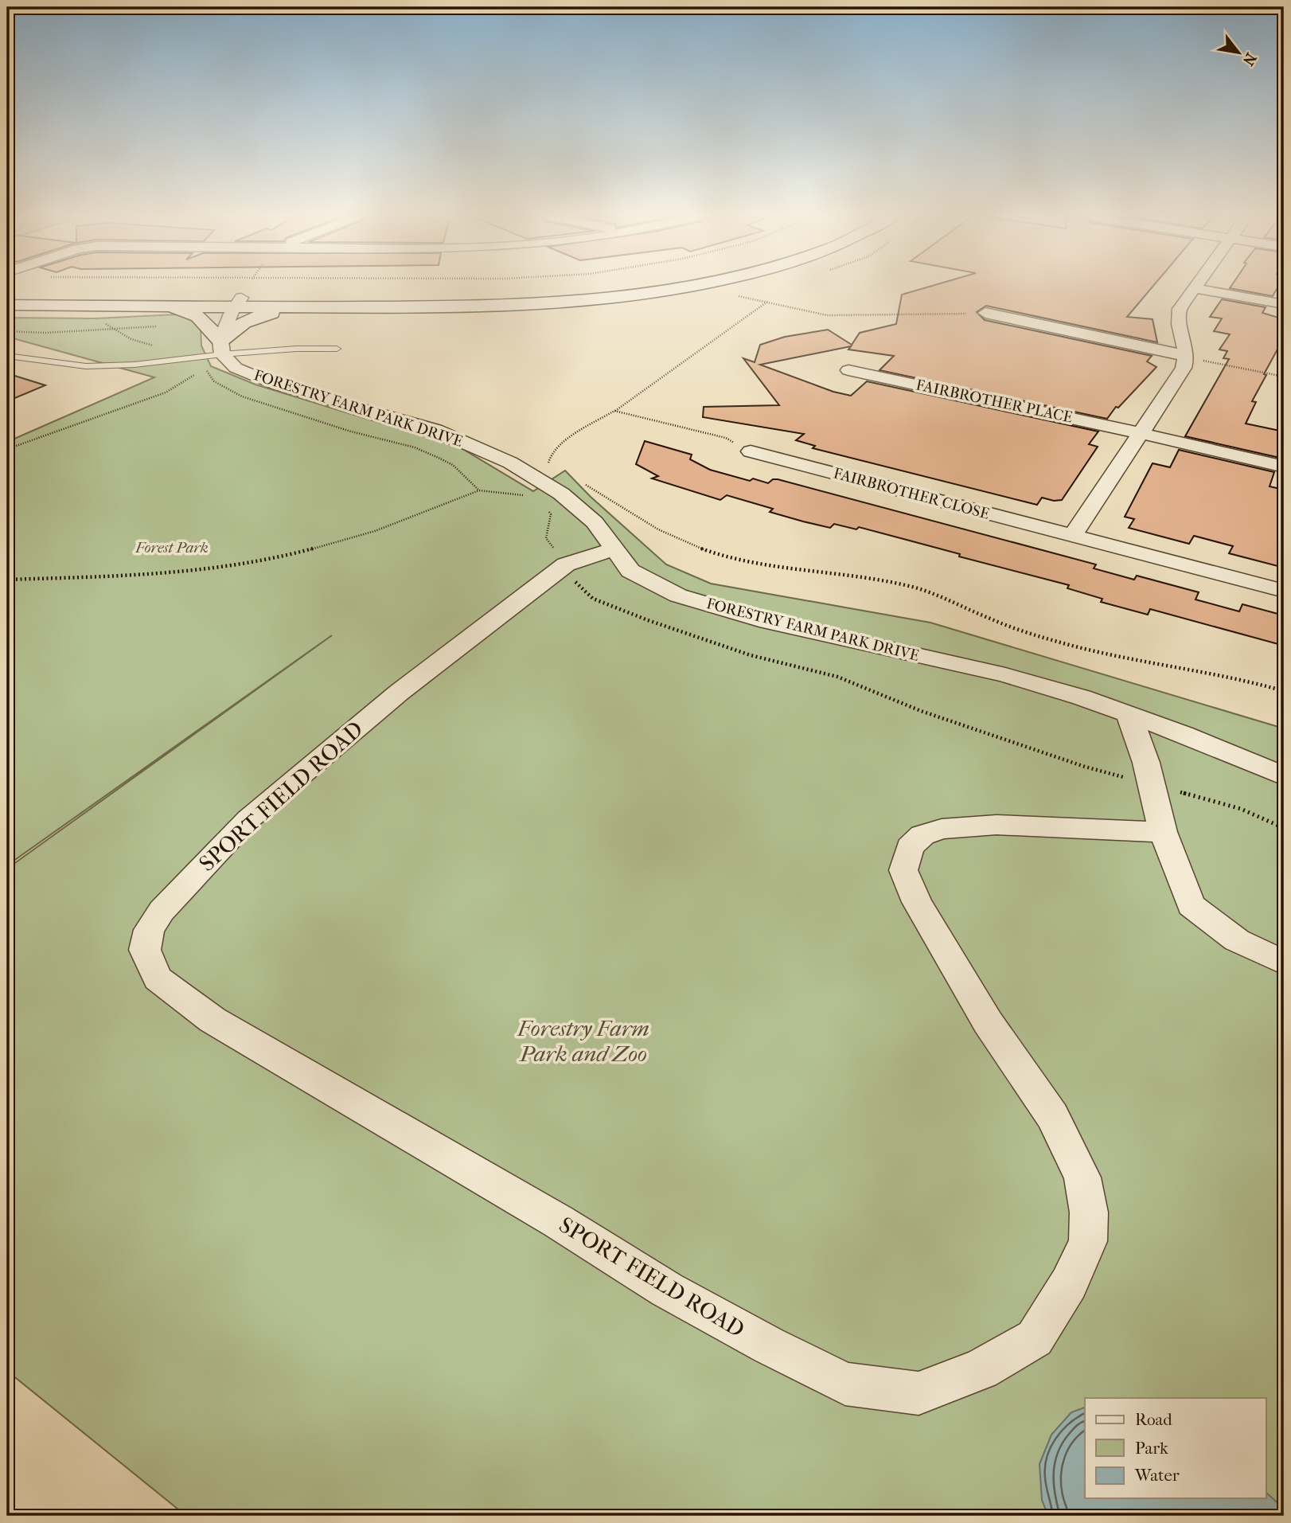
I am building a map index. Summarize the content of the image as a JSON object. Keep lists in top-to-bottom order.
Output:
{
  "streets": {
    "street": [
      "FAIRBROTHER PLACE",
      "FORESTRY FARM PARK DRIVE",
      "FAIRBROTHER CLOSE",
      "SPORT FIELD ROAD"
    ]
  },
  "crossings": [
    ["FORESTRY FARM PARK DRIVE", "SPORT FIELD ROAD"]
  ],
  "parks": ["Forest Park", "Forestry Farm Park and Zoo"],
  "legend": ["Road", "Park", "Water"],
  "north": "bottom right"
}
